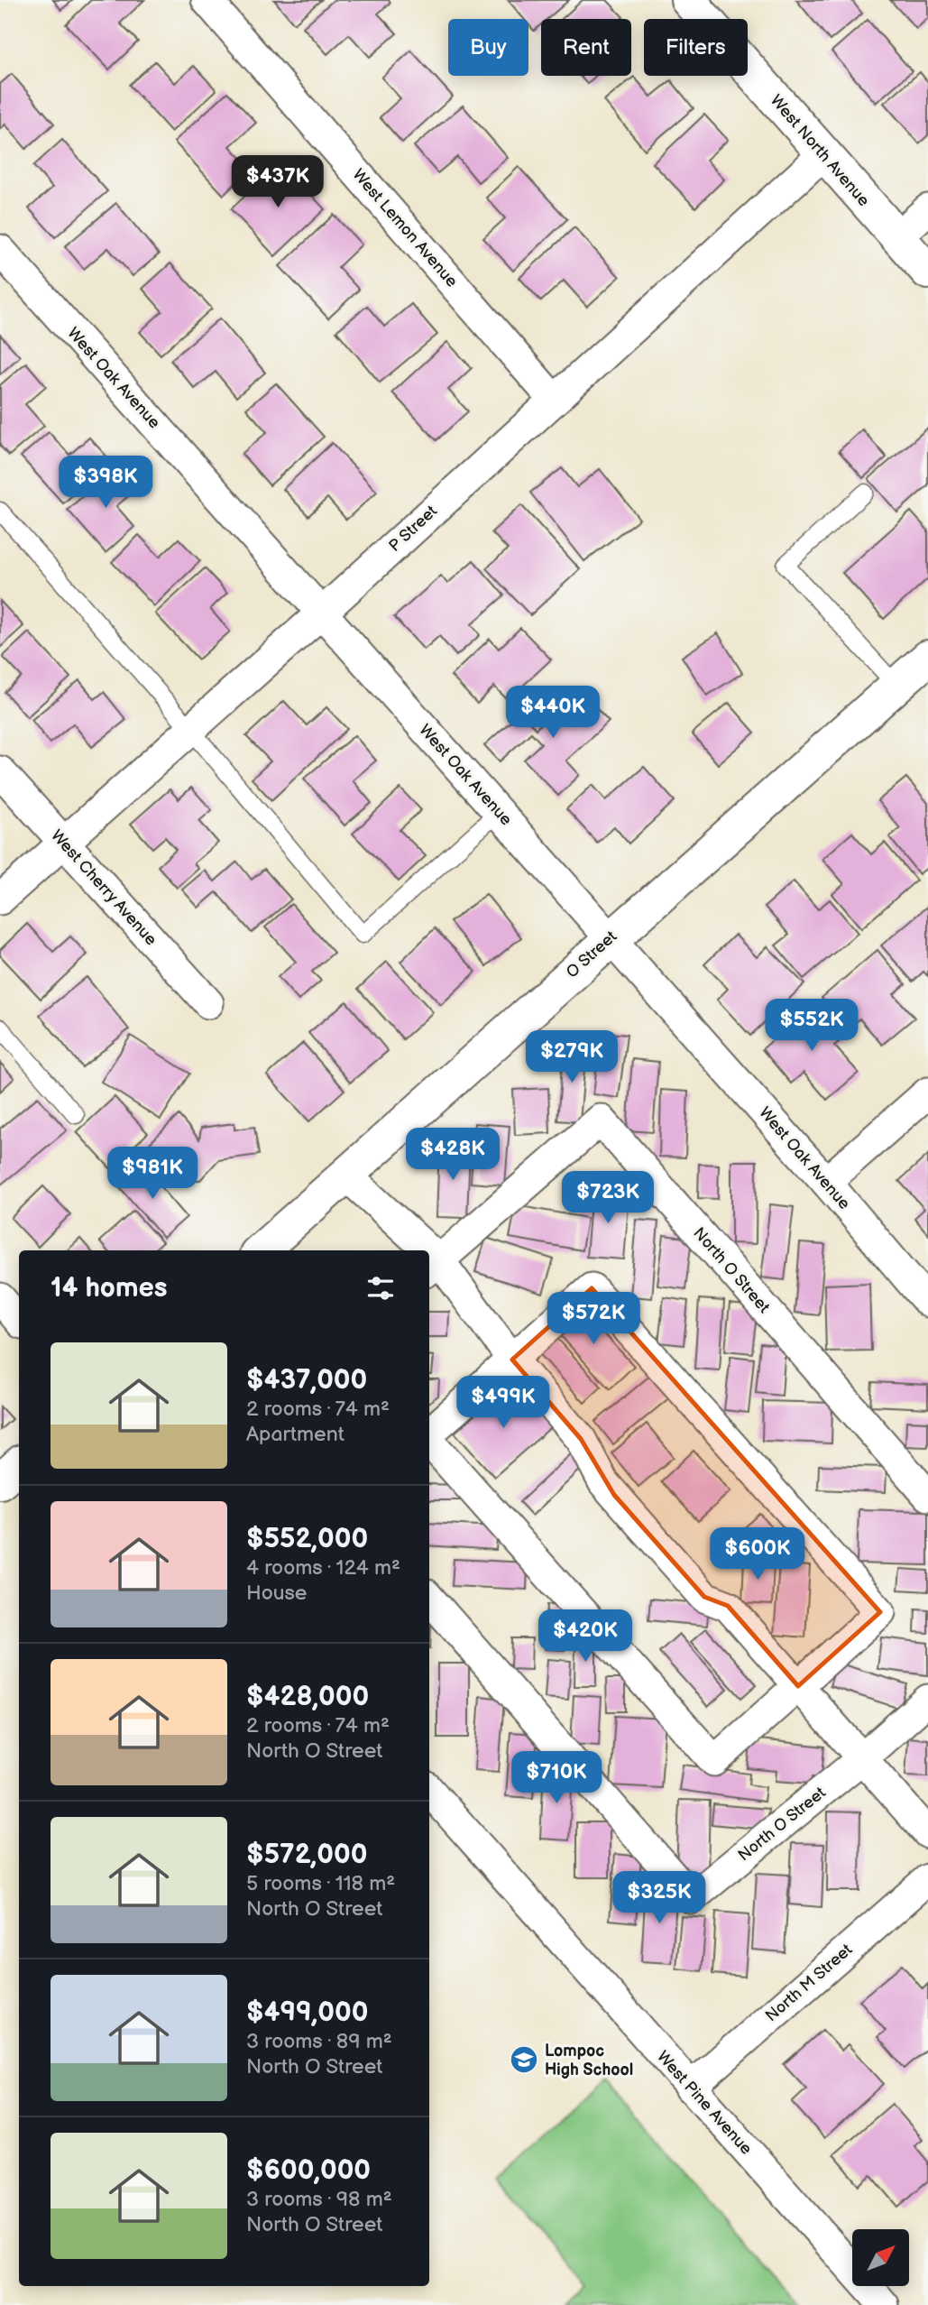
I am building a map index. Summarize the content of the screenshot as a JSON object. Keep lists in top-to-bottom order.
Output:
{
  "streets": {
    "street": [
      "West North Avenue",
      "West Lemon Avenue",
      "West Oak Avenue",
      "P Street",
      "West Cherry Avenue",
      "O Street",
      "North O Street",
      "North M Street",
      "West Pine Avenue"
    ]
  },
  "crossings": [
    ["West North Avenue", "P Street"],
    ["West Lemon Avenue", "P Street"],
    ["West Oak Avenue", "P Street"],
    ["West Oak Avenue", "O Street"],
    ["P Street", "West Cherry Avenue"],
    ["North M Street", "West Pine Avenue"]
  ],
  "places": {
    "school or university": ["Lompoc High School"]
  },
  "north": "top right",
  "page": {
    "chip": ["Buy", "Rent", "Filters"],
    "price": [
      "$437K",
      "$398K",
      "$440K",
      "$552K",
      "$279K",
      "$428K",
      "$981K",
      "$723K",
      "$572K",
      "$499K",
      "$600K",
      "$420K",
      "$710K",
      "$325K"
    ],
    "heading": "14 homes",
    "list": [
      {
        "name": "$437,000",
        "note": "2 rooms · 74 m² · Apartment"
      },
      {
        "name": "$552,000",
        "note": "4 rooms · 124 m² · House"
      },
      {
        "name": "$428,000",
        "note": "2 rooms · 74 m² · North O Street"
      },
      {
        "name": "$572,000",
        "note": "5 rooms · 118 m² · North O Street"
      },
      {
        "name": "$499,000",
        "note": "3 rooms · 89 m² · North O Street"
      },
      {
        "name": "$600,000",
        "note": "3 rooms · 98 m² · North O Street"
      }
    ]
  }
}
